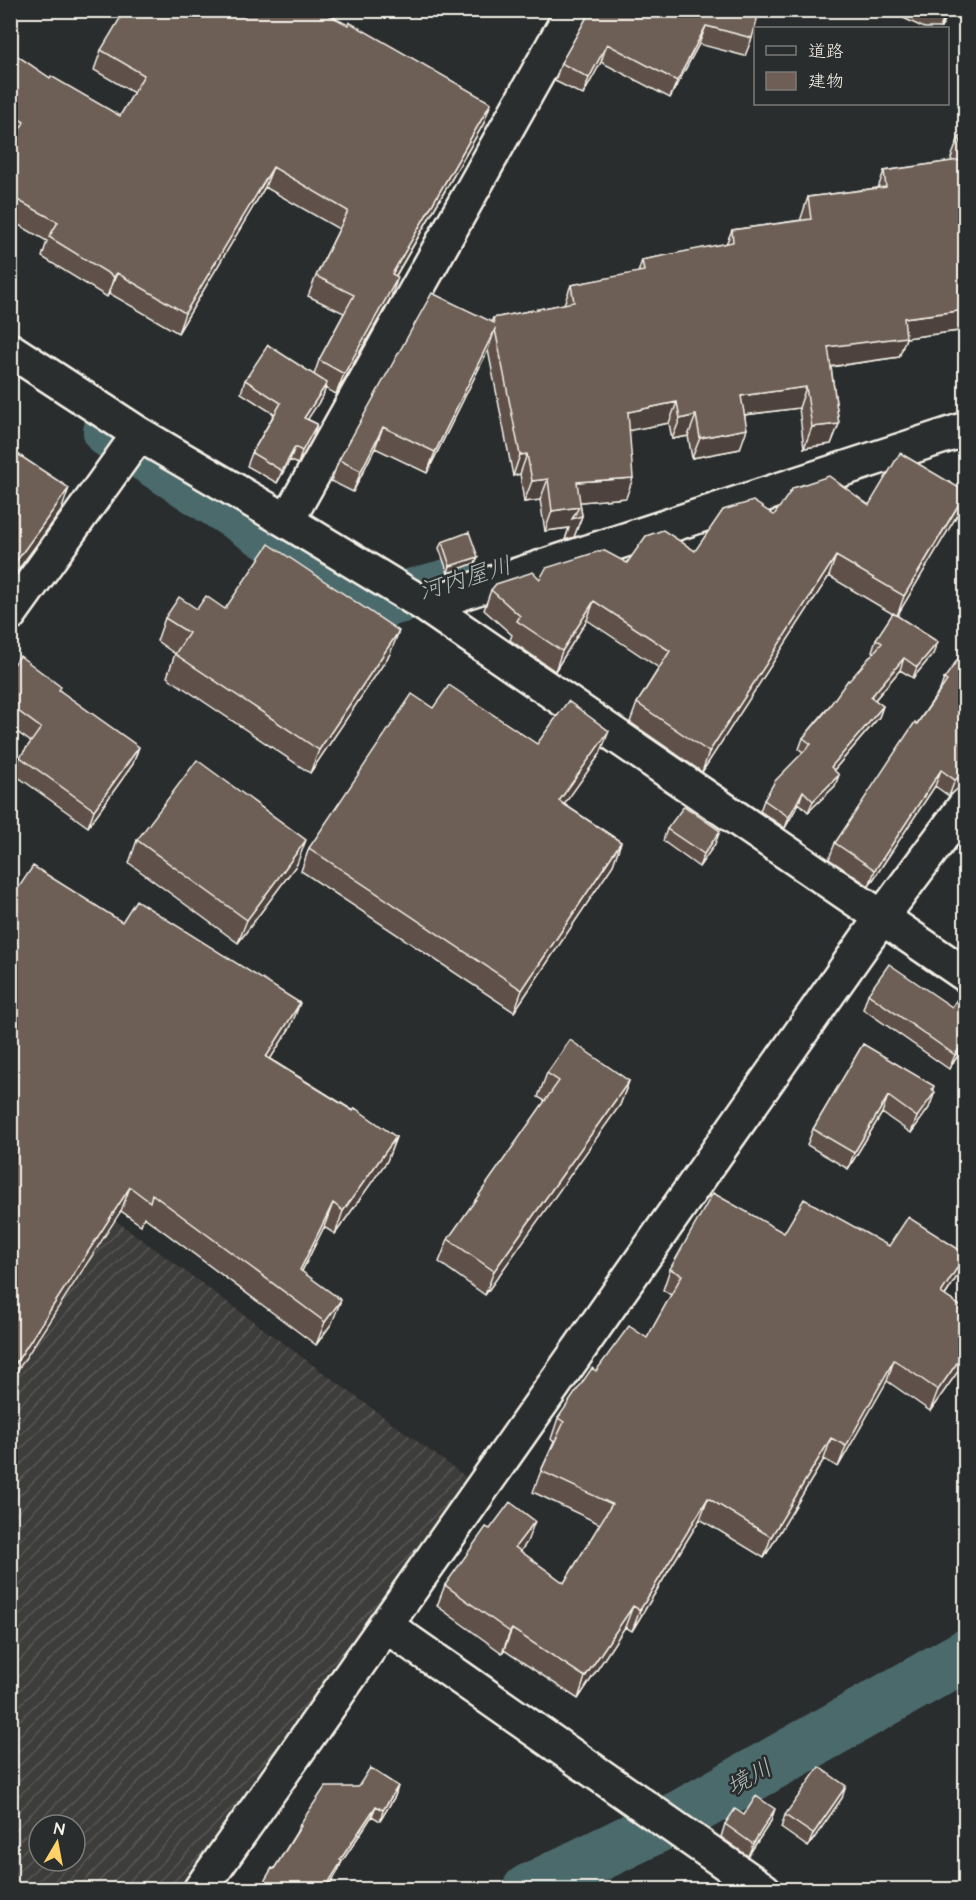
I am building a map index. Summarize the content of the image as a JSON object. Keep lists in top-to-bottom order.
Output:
{
  "water": ["河内屋川", "境川"],
  "legend": ["道路", "建物"],
  "north": "top"
}
